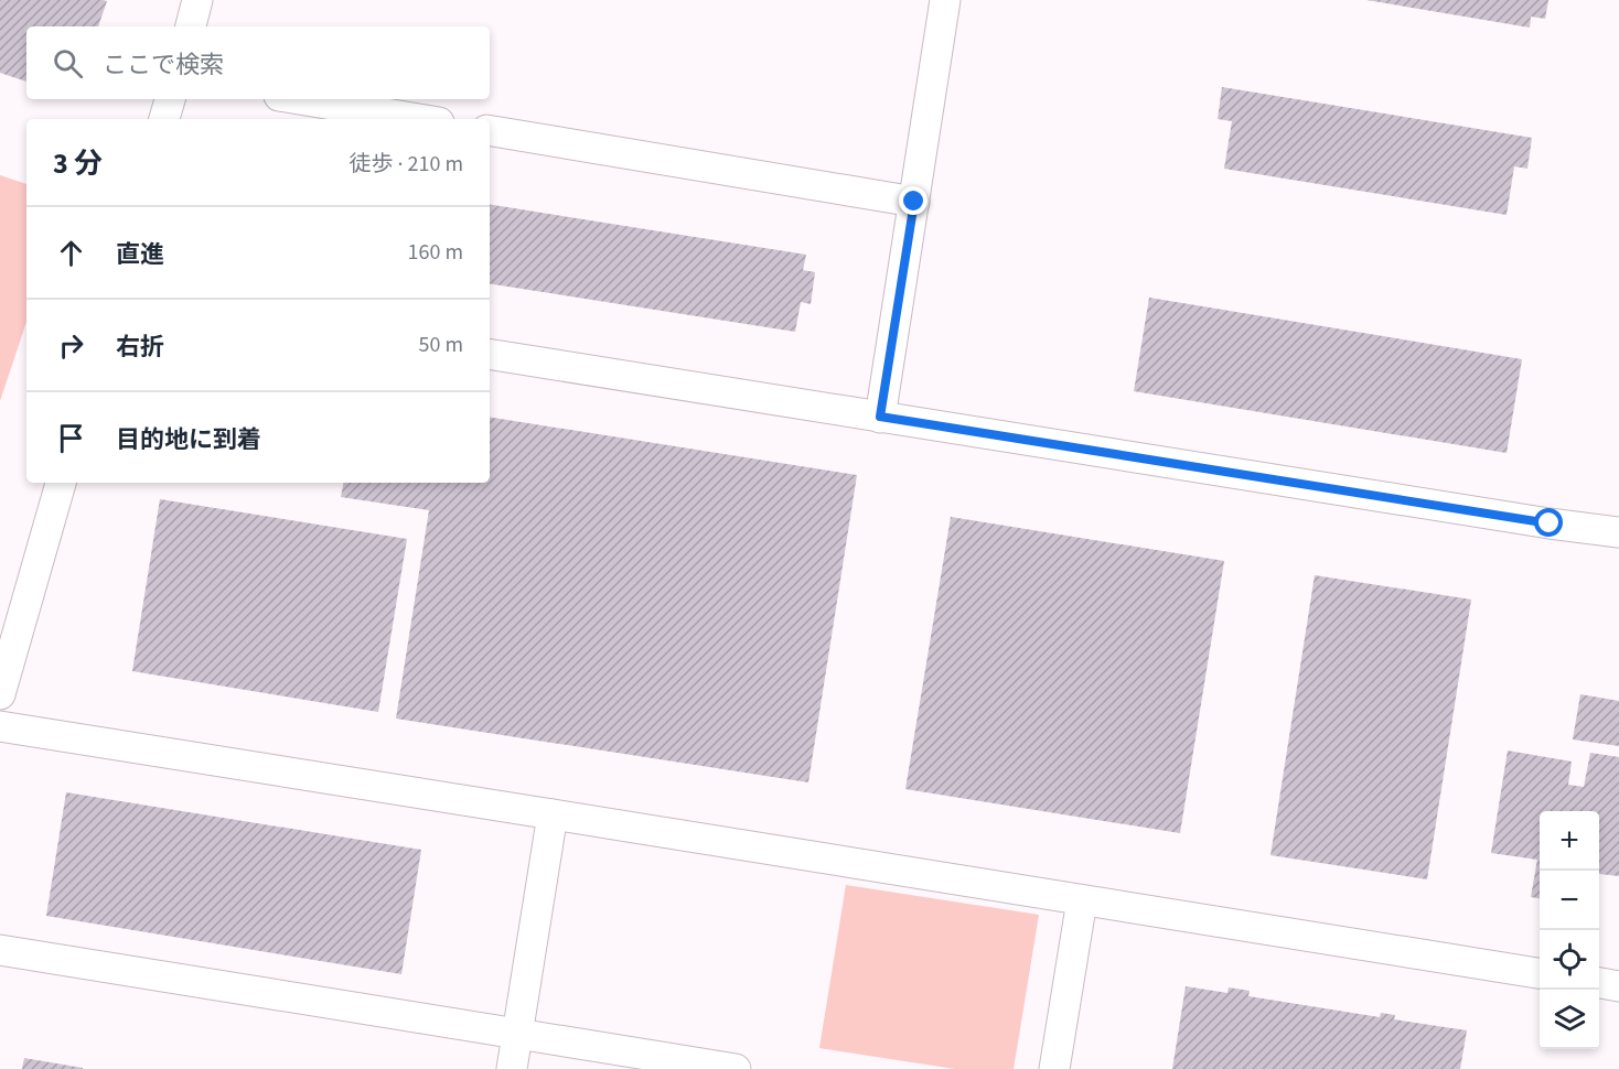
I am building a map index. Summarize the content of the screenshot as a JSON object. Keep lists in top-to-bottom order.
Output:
{
  "page": {
    "search": "ここで検索",
    "heading": ["3 分", "徒歩 · 210 m"],
    "list": [
      ["直進", "160 m"],
      ["右折", "50 m"],
      "目的地に到着"
    ],
    "map_buttons": ["+", "−"]
  }
}
